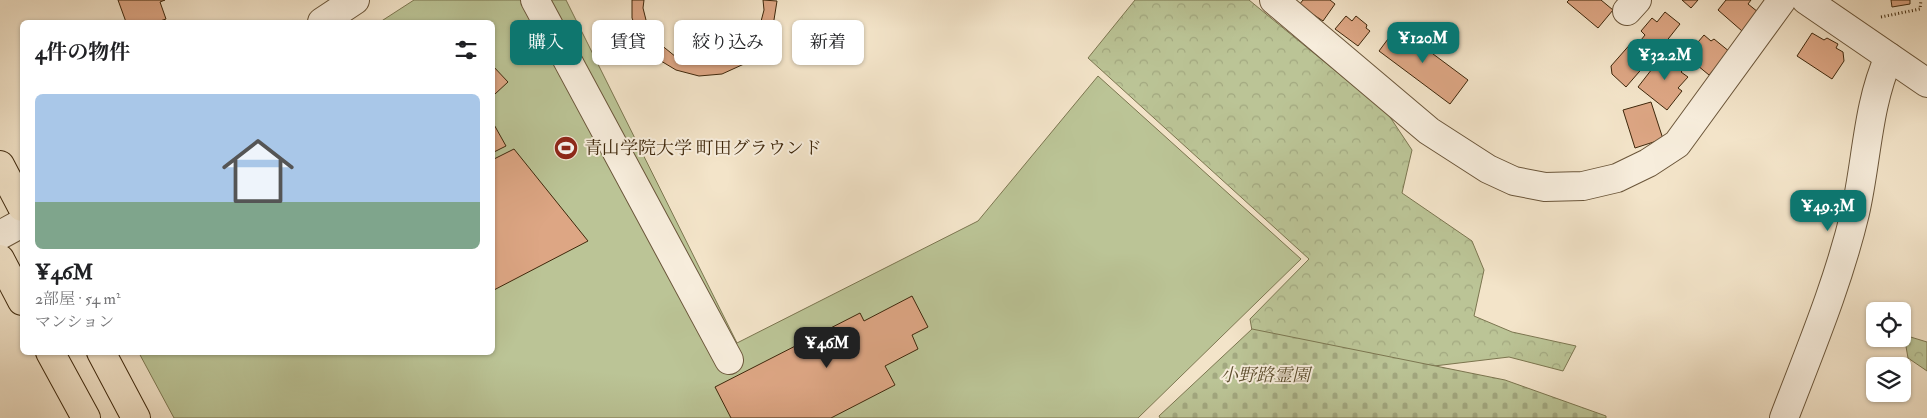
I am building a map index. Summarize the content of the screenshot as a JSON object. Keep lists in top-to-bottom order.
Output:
{
  "parks": ["小野路霊園"],
  "places": {
    "sports": ["青山学院大学 町田グラウンド"]
  },
  "page": {
    "chip": [
      "購入",
      "賃貸",
      "絞り込み",
      "新着"
    ],
    "heading": "4件の物件",
    "price": [
      "¥120M",
      "¥32.2M",
      "¥49.3M",
      "¥46M"
    ],
    "list": [
      {
        "name": "¥46M",
        "note": "2部屋 · 54 m² · マンション"
      }
    ]
  }
}
